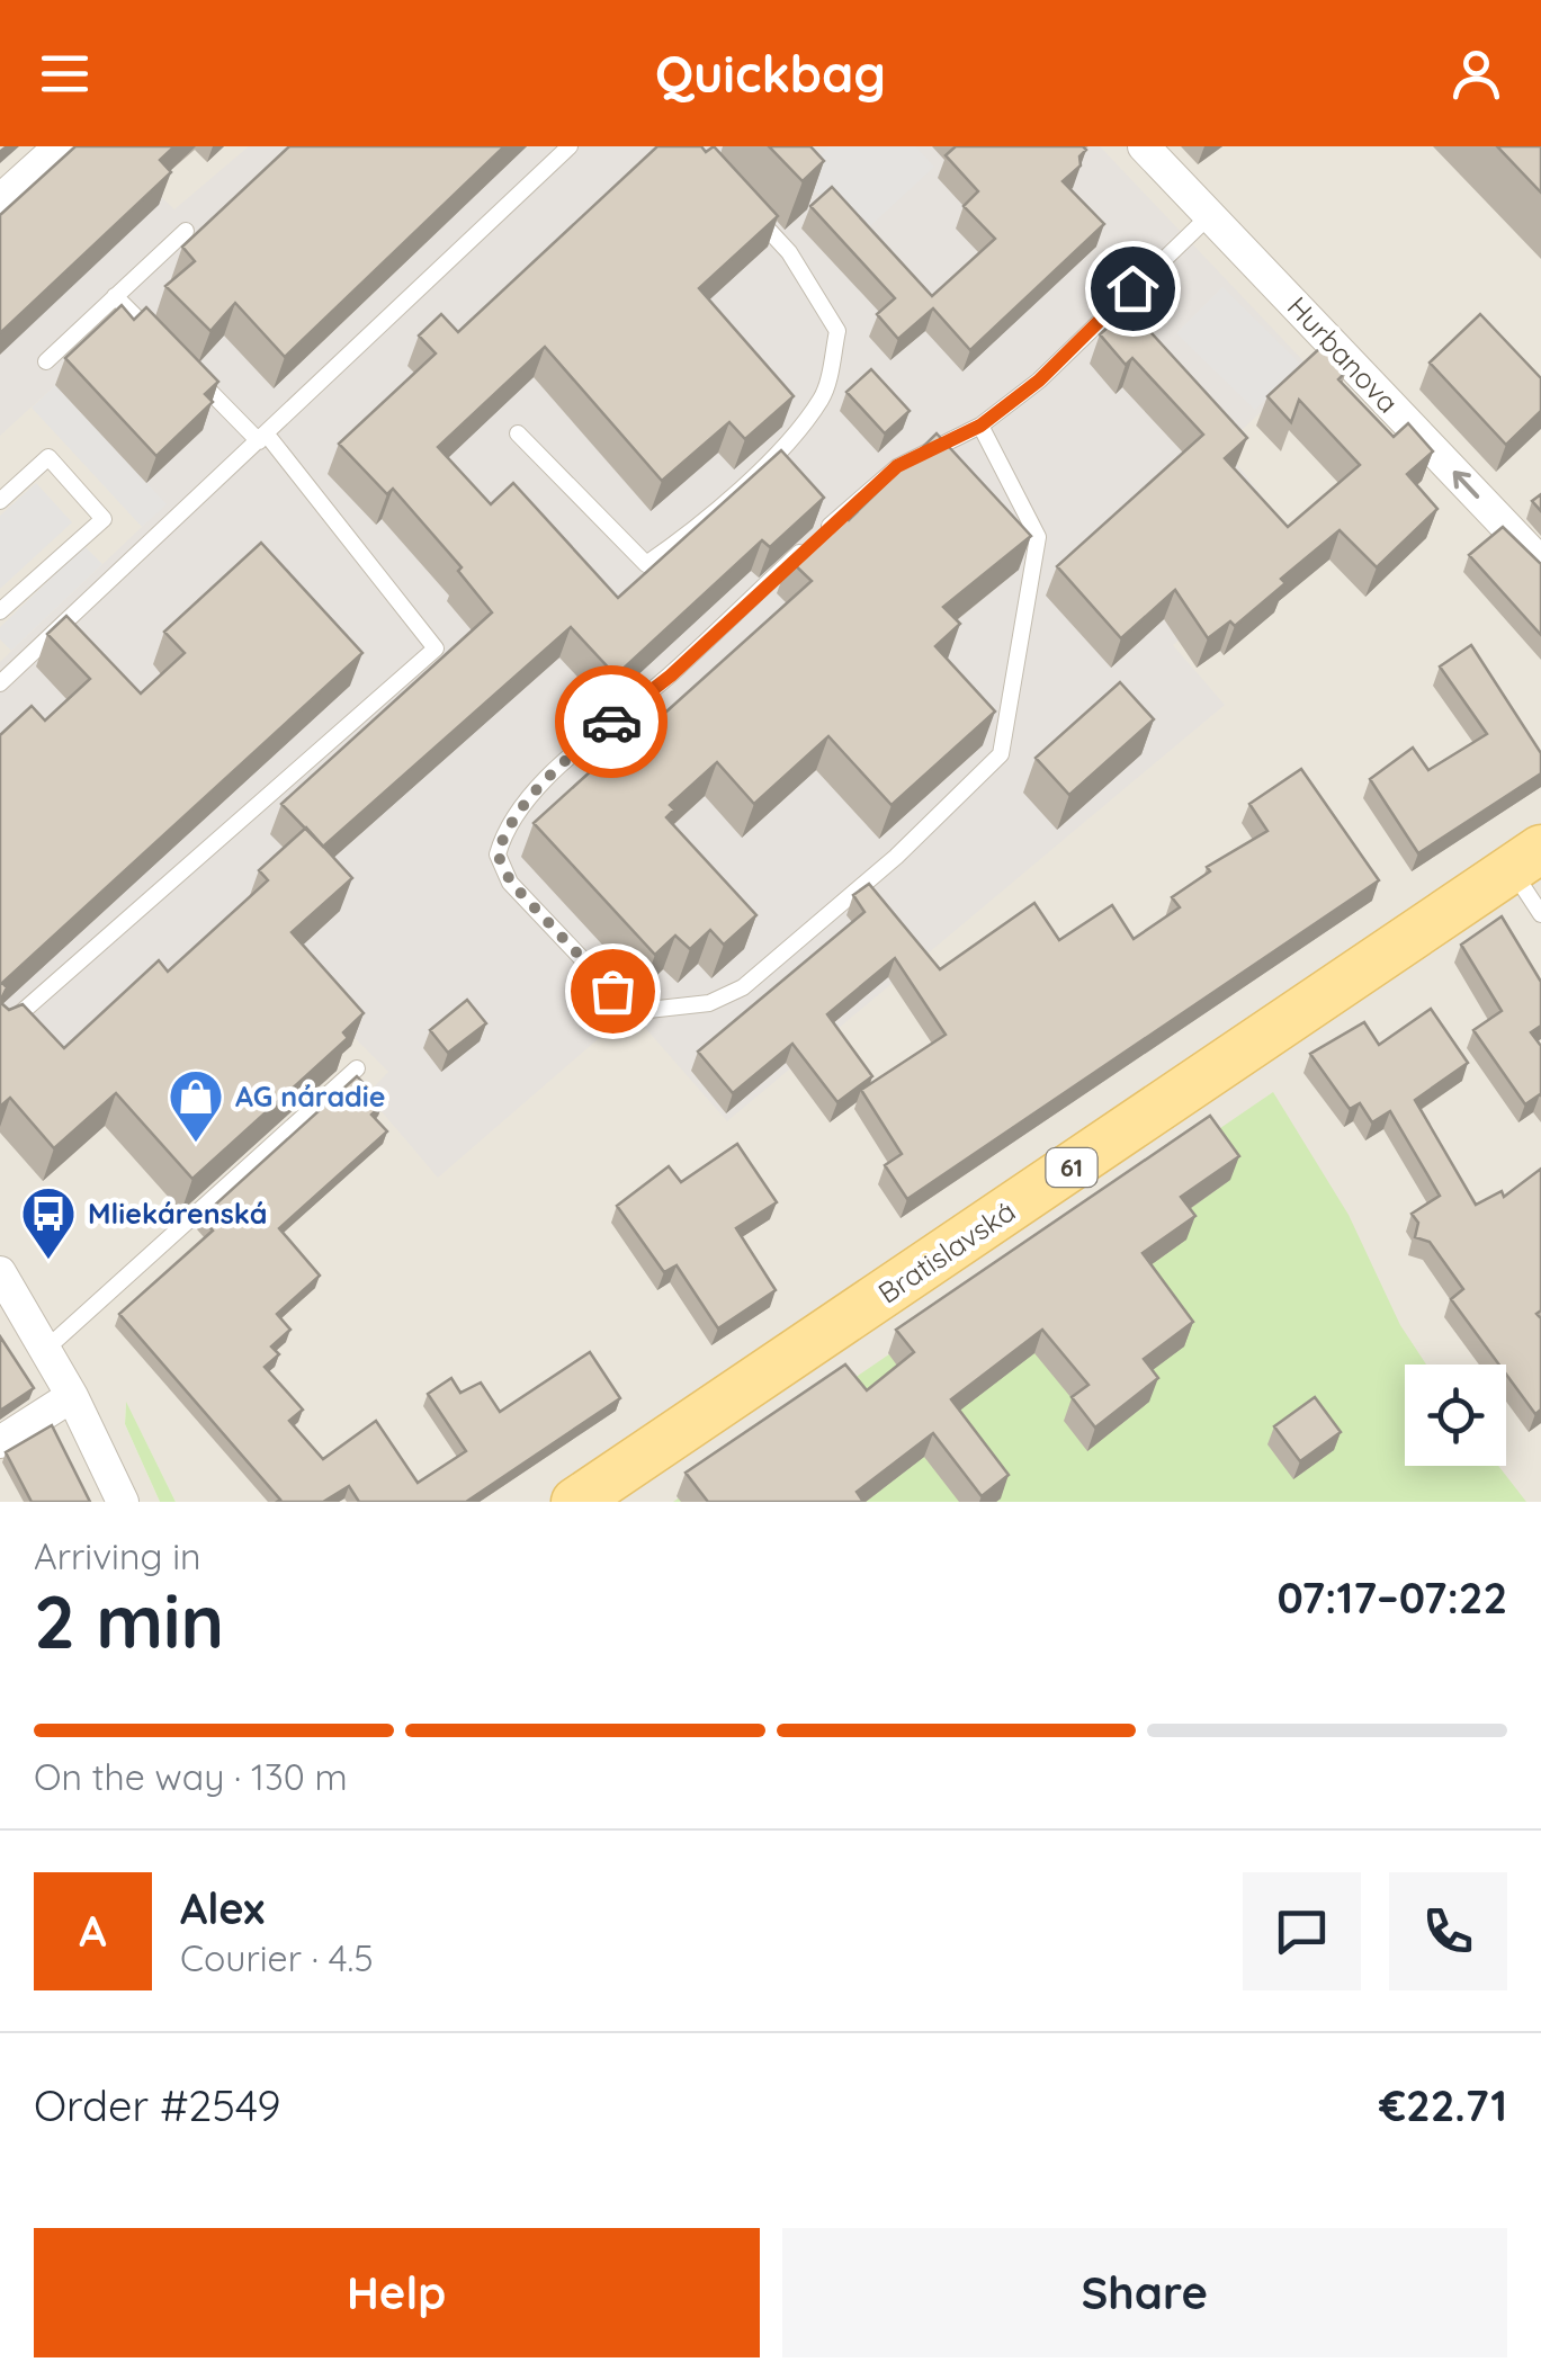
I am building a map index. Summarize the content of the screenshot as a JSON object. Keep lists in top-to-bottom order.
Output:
{
  "streets": {
    "main road": ["61", "Bratislavská"],
    "street": ["Hurbanova"]
  },
  "one_way": ["Hurbanova"],
  "places": {
    "shop": ["AG náradie"],
    "bus stop": ["Mliekárenská"]
  },
  "page": {
    "header": "Quickbag",
    "heading": ["2 min", "Arriving in", "07:17–07:22"],
    "panel": [
      "Alex",
      "Courier · 4.5",
      "Order #2549",
      "€22.71"
    ],
    "bar": "On the way · 130 m",
    "round": "A",
    "buttons": ["Help", "Share"]
  }
}
